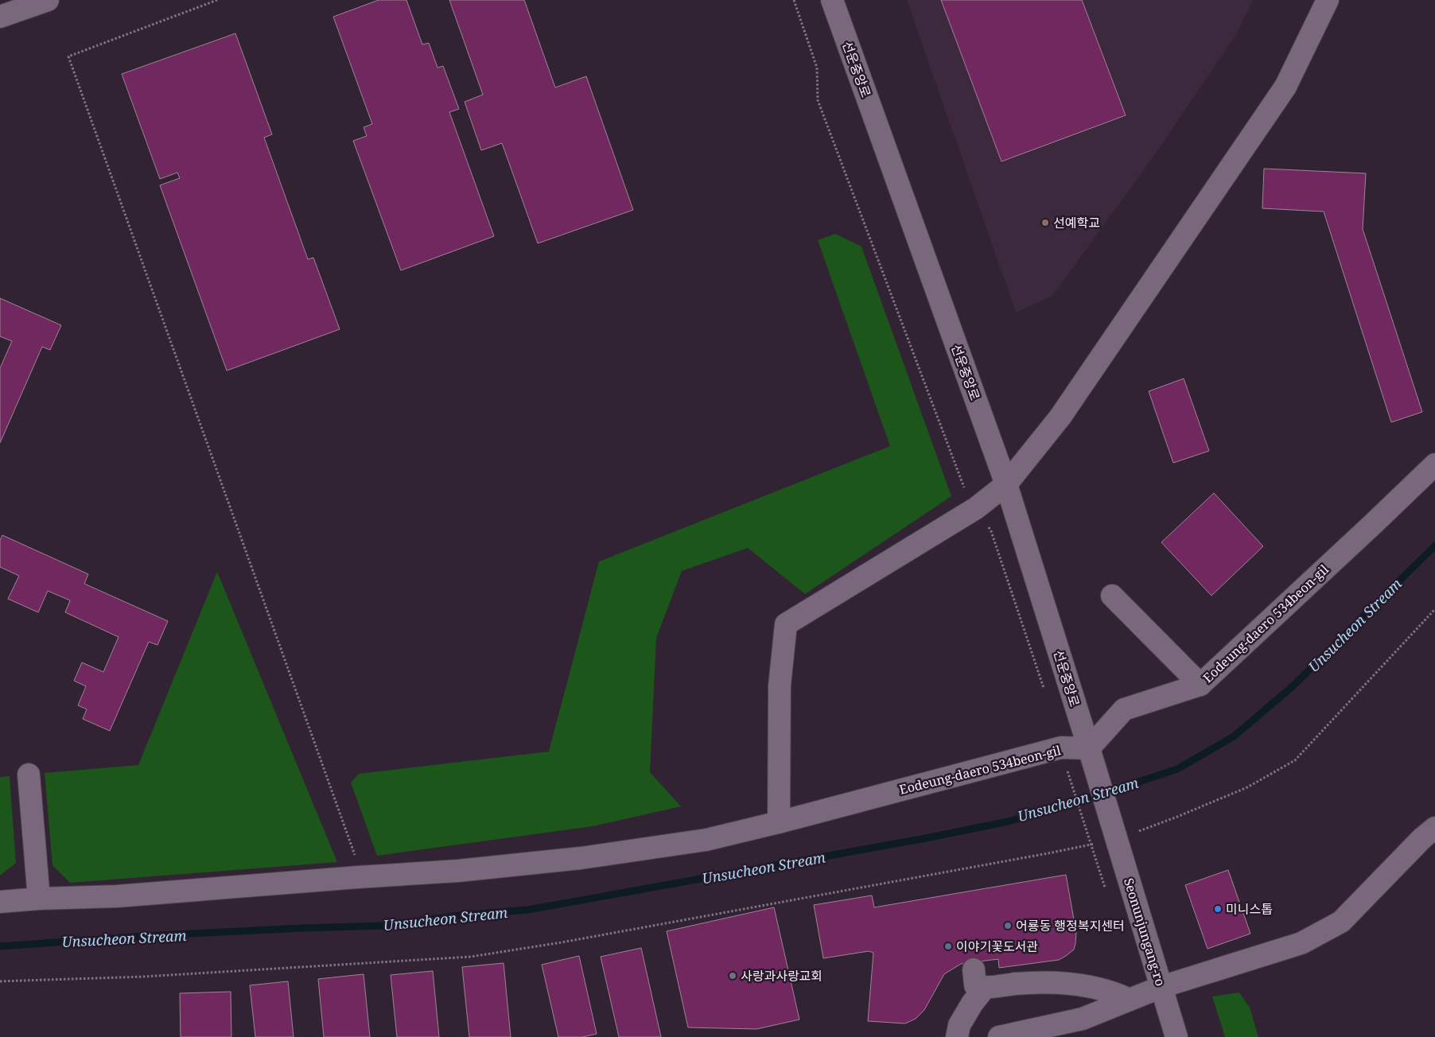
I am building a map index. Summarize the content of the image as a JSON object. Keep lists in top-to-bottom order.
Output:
{
  "streets": {
    "street": ["선운중앙로", "Eodeung-daero 534beon-gil", "Seonunjungang-ro"]
  },
  "crossings": [
    ["선운중앙로", "Eodeung-daero 534beon-gil"],
    ["선운중앙로", "Seonunjungang-ro"]
  ],
  "water": ["Unsucheon Stream"],
  "places": [
    "선예학교",
    "미니스톱",
    "어룡동 행정복지센터",
    "이야기꽃도서관",
    "사랑과사랑교회"
  ]
}
